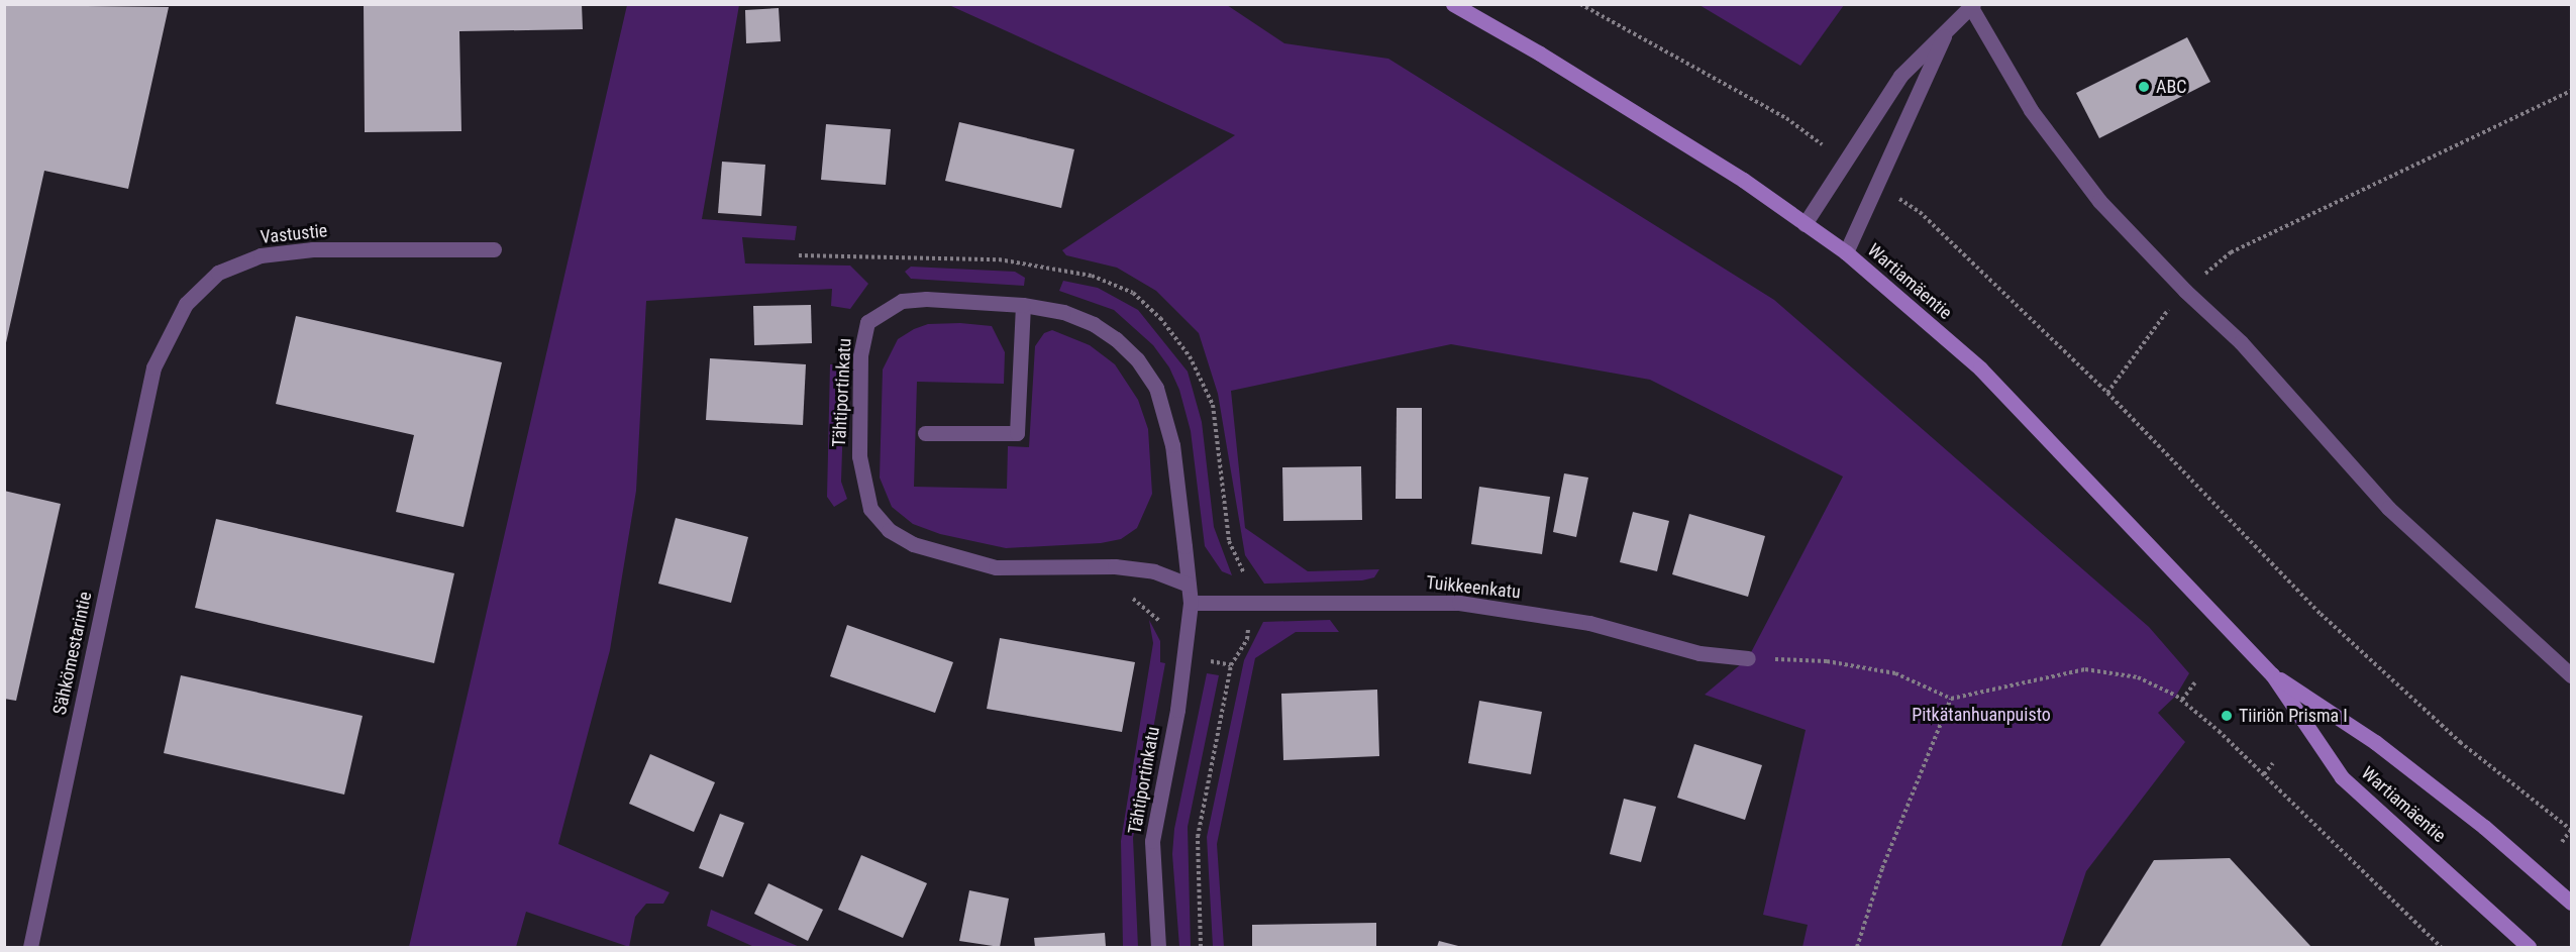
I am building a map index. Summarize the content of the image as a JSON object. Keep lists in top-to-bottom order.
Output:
{
  "streets": {
    "main road": ["Wartiamäentie"],
    "street": [
      "Vastustie",
      "Tähtiportinkatu",
      "Tuikkeenkatu",
      "Sähkömestarintie"
    ]
  },
  "crossings": [
    ["Vastustie", "Sähkömestarintie"],
    ["Tähtiportinkatu", "Tuikkeenkatu"]
  ],
  "parks": ["Pitkätanhuanpuisto"],
  "places": ["ABC", "Tiiriön Prisma I"]
}
